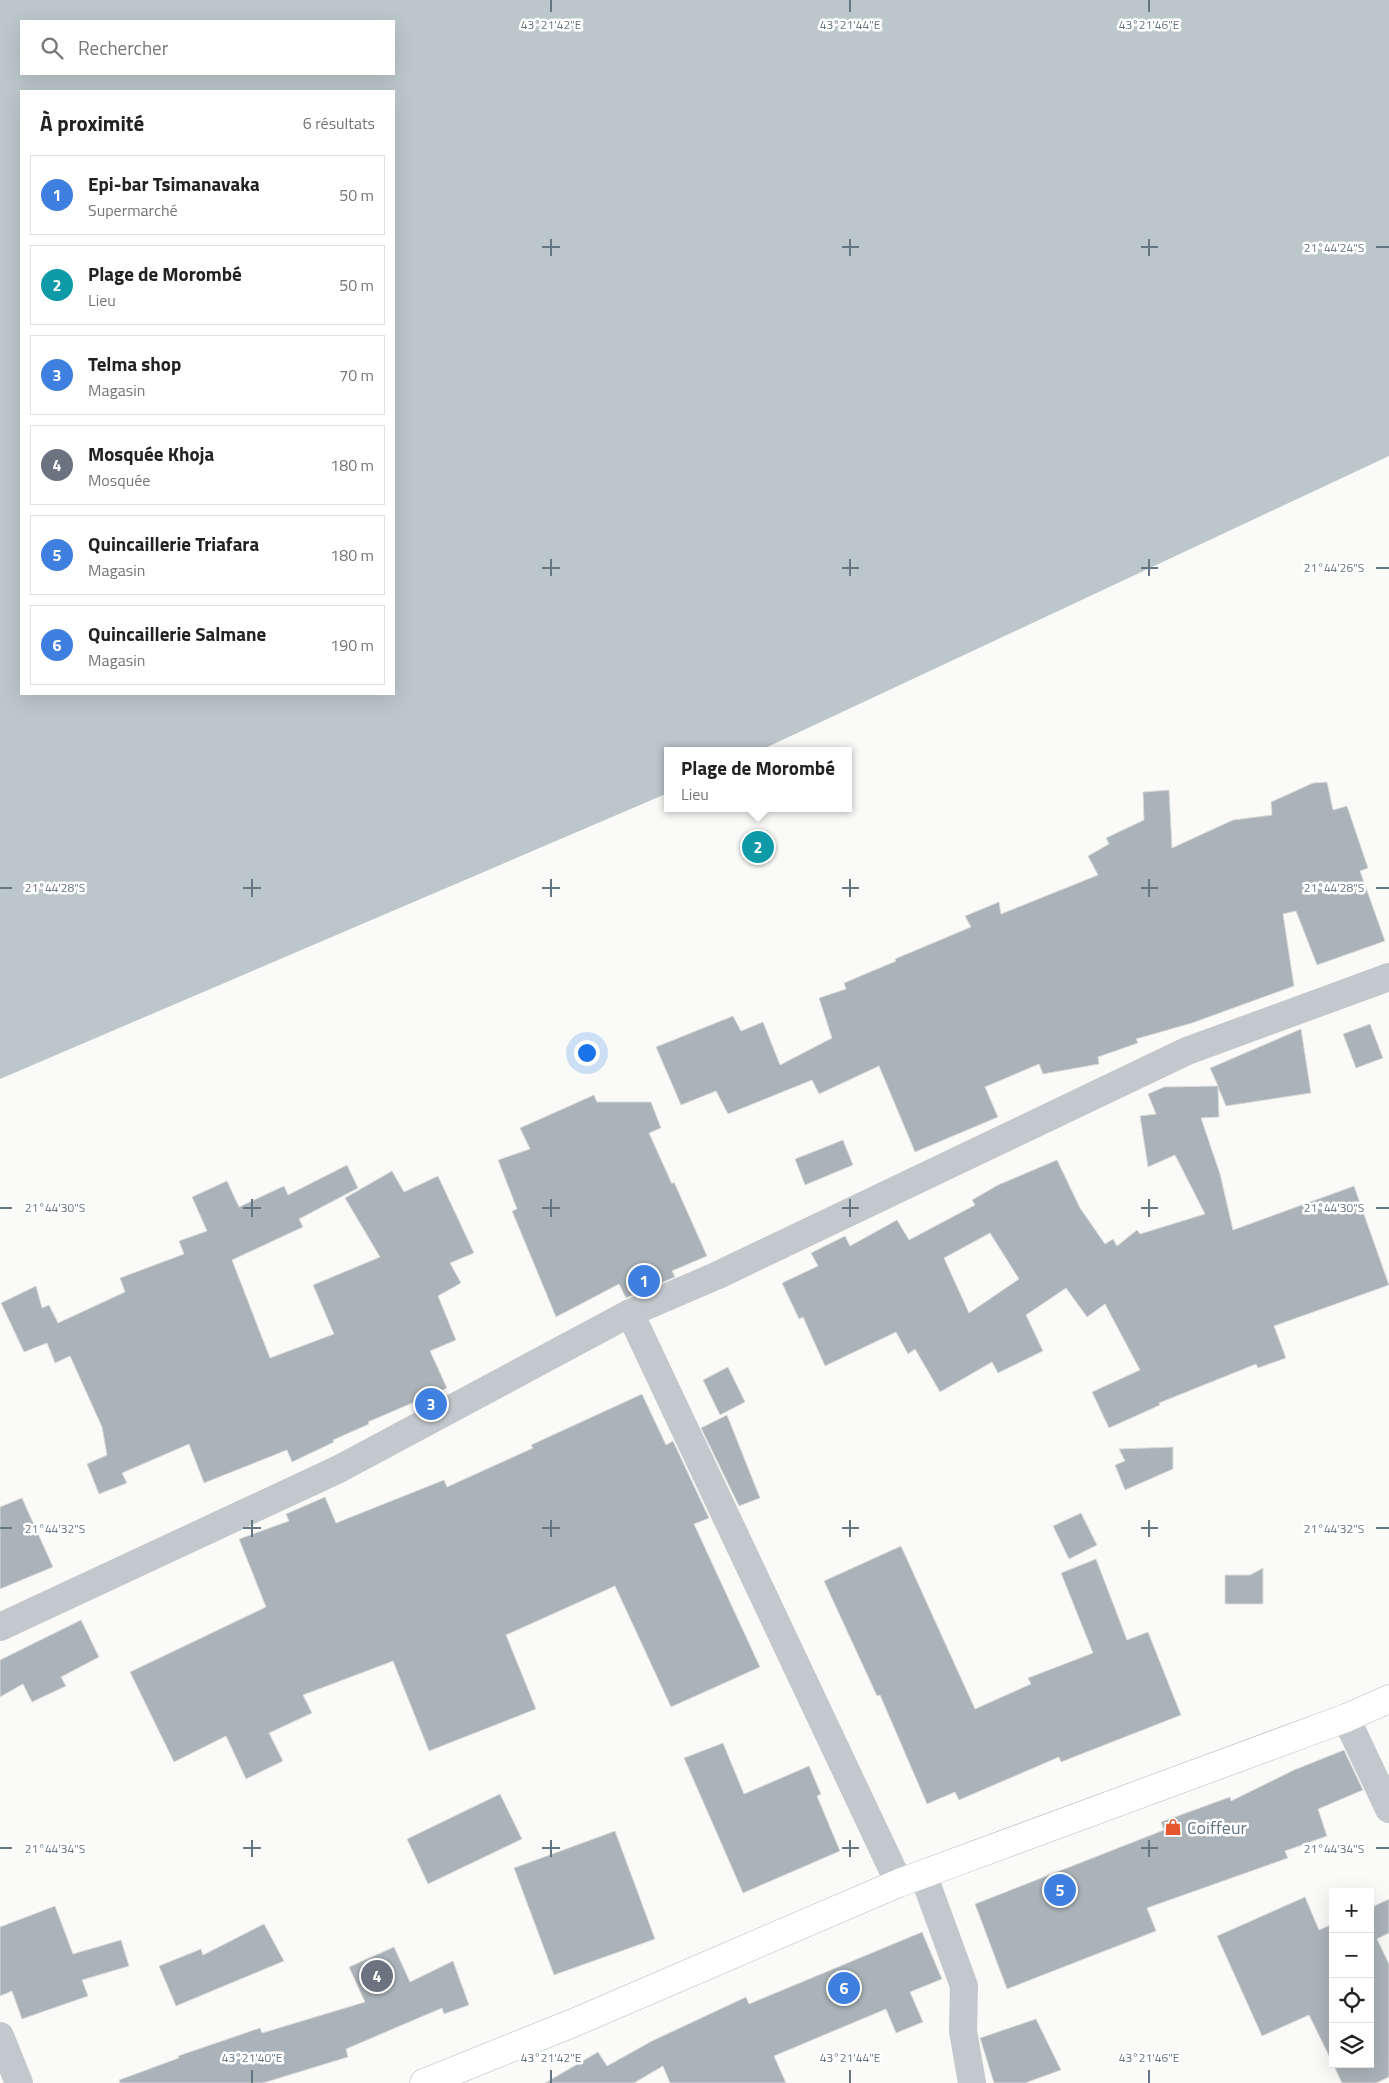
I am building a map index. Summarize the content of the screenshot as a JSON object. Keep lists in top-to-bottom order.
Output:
{
  "places": {
    "shop": ["Coiffeur"]
  },
  "page": {
    "search": "Rechercher",
    "heading": ["À proximité", "6 résultats"],
    "list": [
      {
        "mark": "1",
        "name": "Epi-bar Tsimanavaka",
        "note": "Supermarché",
        "value": "50 m"
      },
      {
        "mark": "2",
        "name": "Plage de Morombé",
        "note": "Lieu",
        "value": "50 m"
      },
      {
        "mark": "3",
        "name": "Telma shop",
        "note": "Magasin",
        "value": "70 m"
      },
      {
        "mark": "4",
        "name": "Mosquée Khoja",
        "note": "Mosquée",
        "value": "180 m"
      },
      {
        "mark": "5",
        "name": "Quincaillerie Triafara",
        "note": "Magasin",
        "value": "180 m"
      },
      {
        "mark": "6",
        "name": "Quincaillerie Salmane",
        "note": "Magasin",
        "value": "190 m"
      }
    ],
    "popup": ["Plage de Morombé", "Lieu"],
    "pins": [
      "2",
      "1",
      "3",
      "5",
      "4",
      "6"
    ],
    "map_buttons": ["+", "−"]
  },
  "coordinates": [
    "43°21'42\"E",
    "43°21'44\"E",
    "43°21'46\"E",
    "21°44'24\"S",
    "21°44'26\"S",
    "21°44'28\"S",
    "21°44'30\"S",
    "21°44'32\"S",
    "21°44'34\"S",
    "43°21'40\"E"
  ]
}
